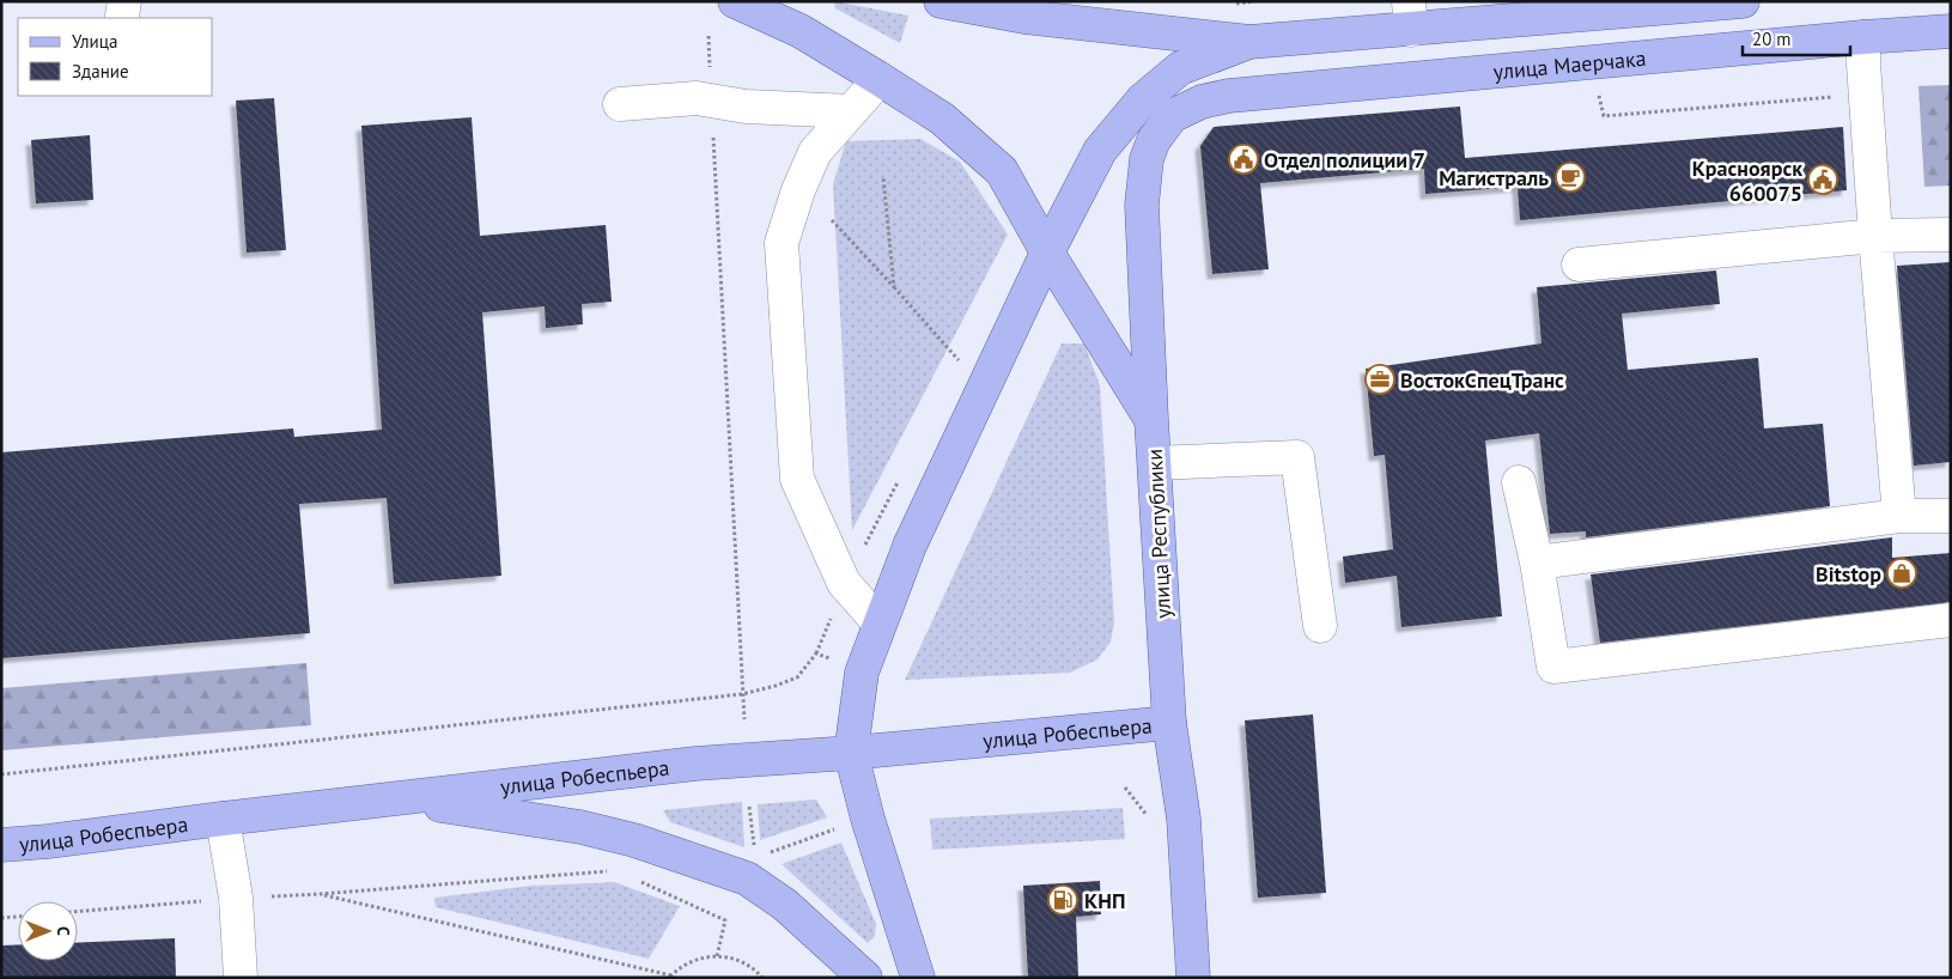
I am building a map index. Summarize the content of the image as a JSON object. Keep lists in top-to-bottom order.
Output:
{
  "streets": {
    "main road": ["улица Маерчака", "улица Республики", "улица Робеспьера"]
  },
  "crossings": [
    ["улица Маерчака", "улица Республики"],
    ["улица Республики", "улица Робеспьера"]
  ],
  "places": {
    "public building": ["Отдел полиции 7", "Красноярск 660075"],
    "cafe": ["Магистраль"],
    "office": ["ВостокСпецТранс"],
    "shop": ["Bitstop"],
    "fuel station": ["КНП"]
  },
  "legend": ["Улица", "Здание"],
  "scale_bar": "20 m",
  "north": "right"
}
